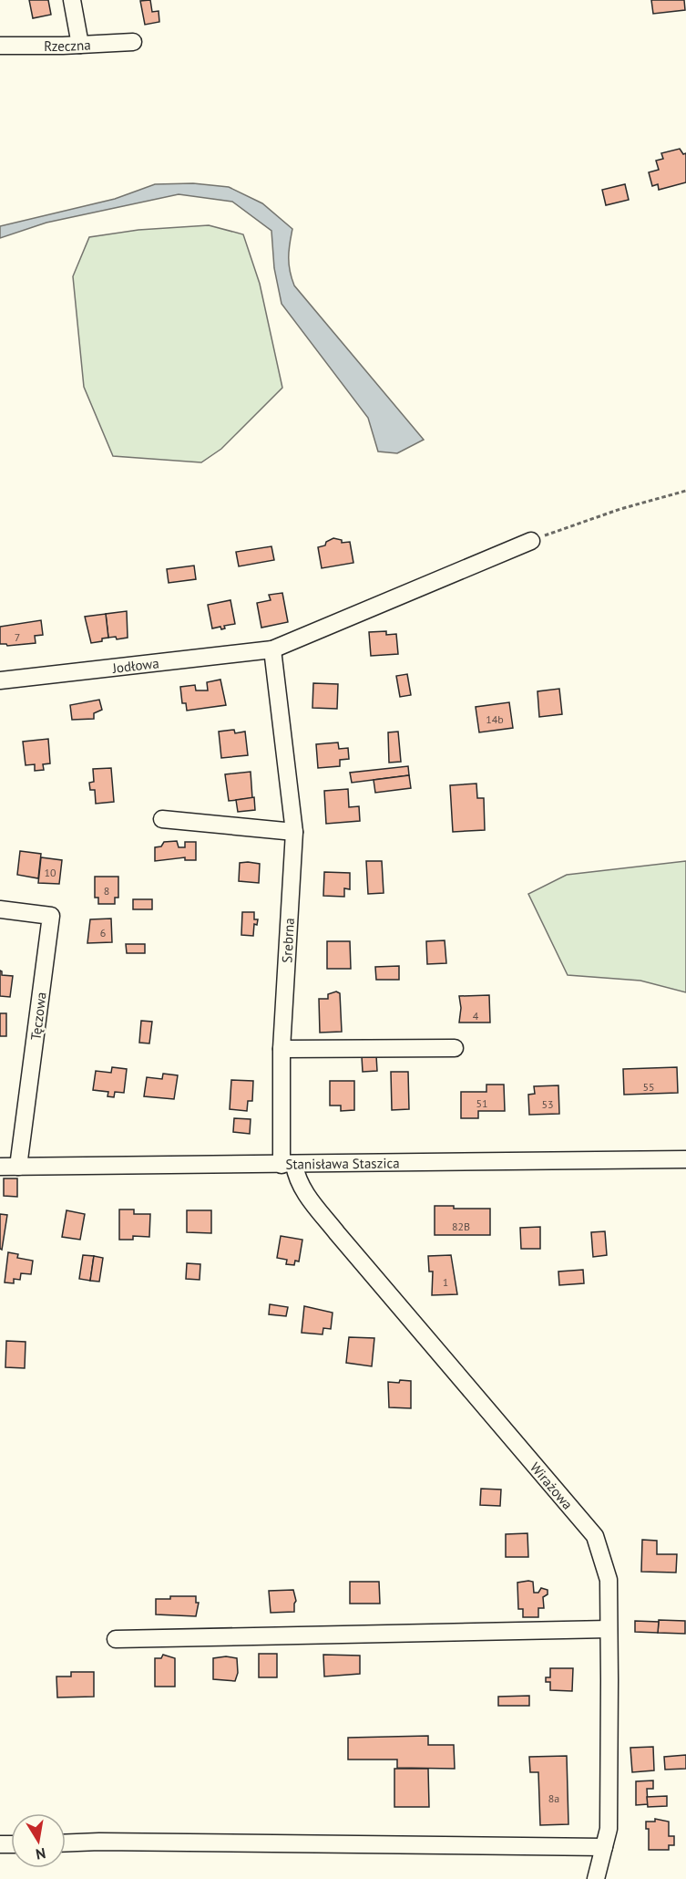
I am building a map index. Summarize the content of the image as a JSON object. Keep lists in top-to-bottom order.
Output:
{
  "streets": {
    "street": [
      "Rzeczna",
      "Jodłowa",
      "Srebrna",
      "Tęczowa",
      "Stanisława Staszica",
      "Wirażowa"
    ]
  },
  "crossings": [
    ["Jodłowa", "Srebrna"],
    ["Srebrna", "Stanisława Staszica"],
    ["Srebrna", "Wirażowa"],
    ["Tęczowa", "Stanisława Staszica"],
    ["Stanisława Staszica", "Wirażowa"]
  ],
  "house_numbers": [
    "7",
    "14b",
    "10",
    "8",
    "6",
    "4",
    "55",
    "51",
    "53",
    "82B",
    "1",
    "8a"
  ],
  "north": "bottom"
}
